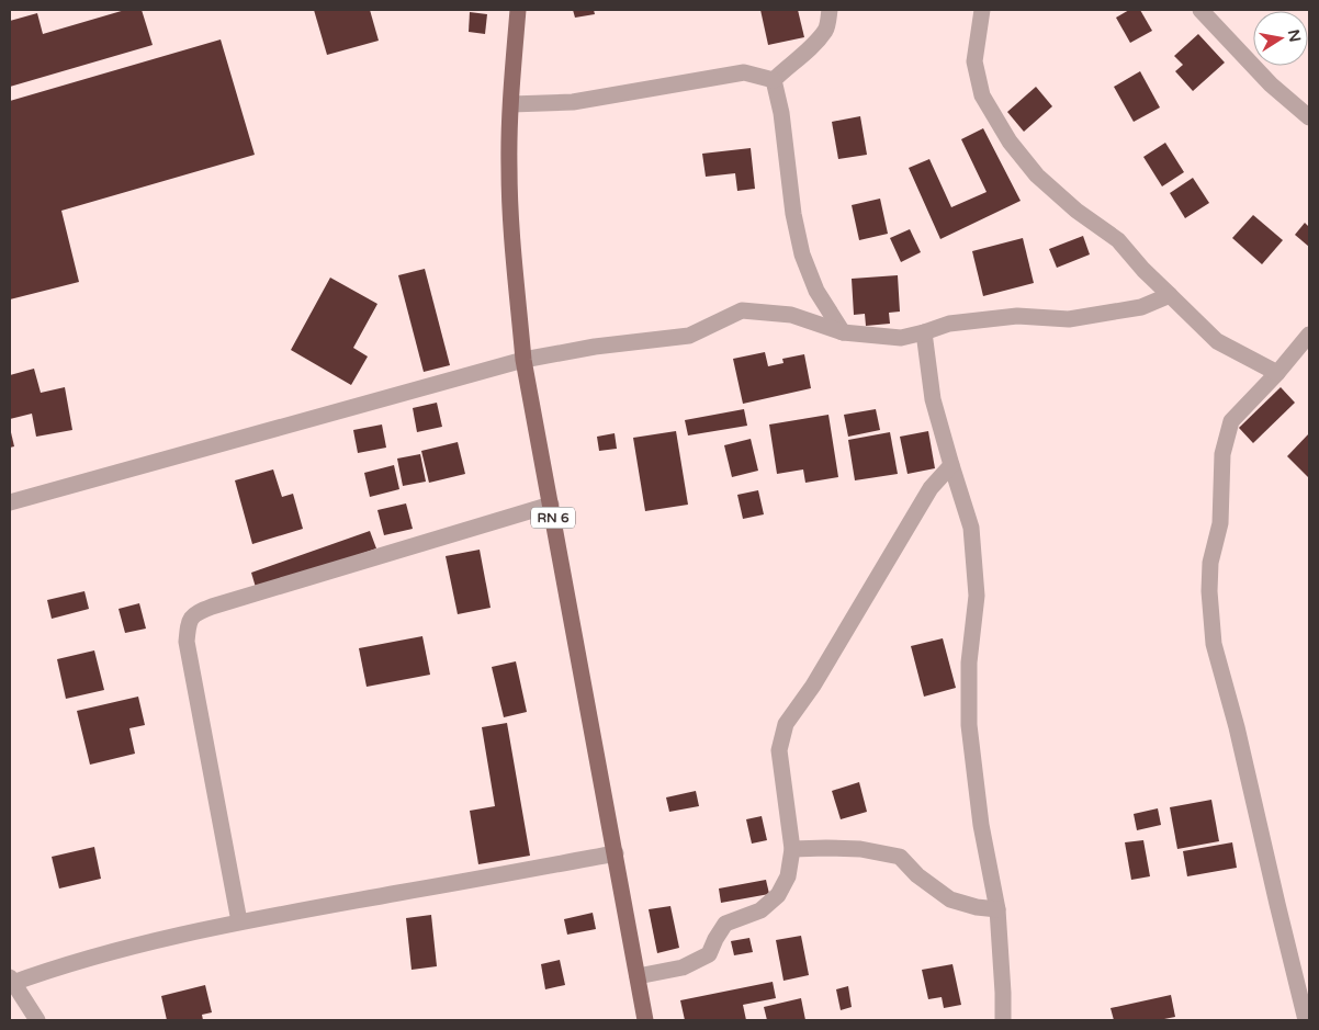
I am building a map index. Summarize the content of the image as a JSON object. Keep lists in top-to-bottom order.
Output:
{
  "streets": {
    "main road": ["RN 6"]
  },
  "north": "right"
}
